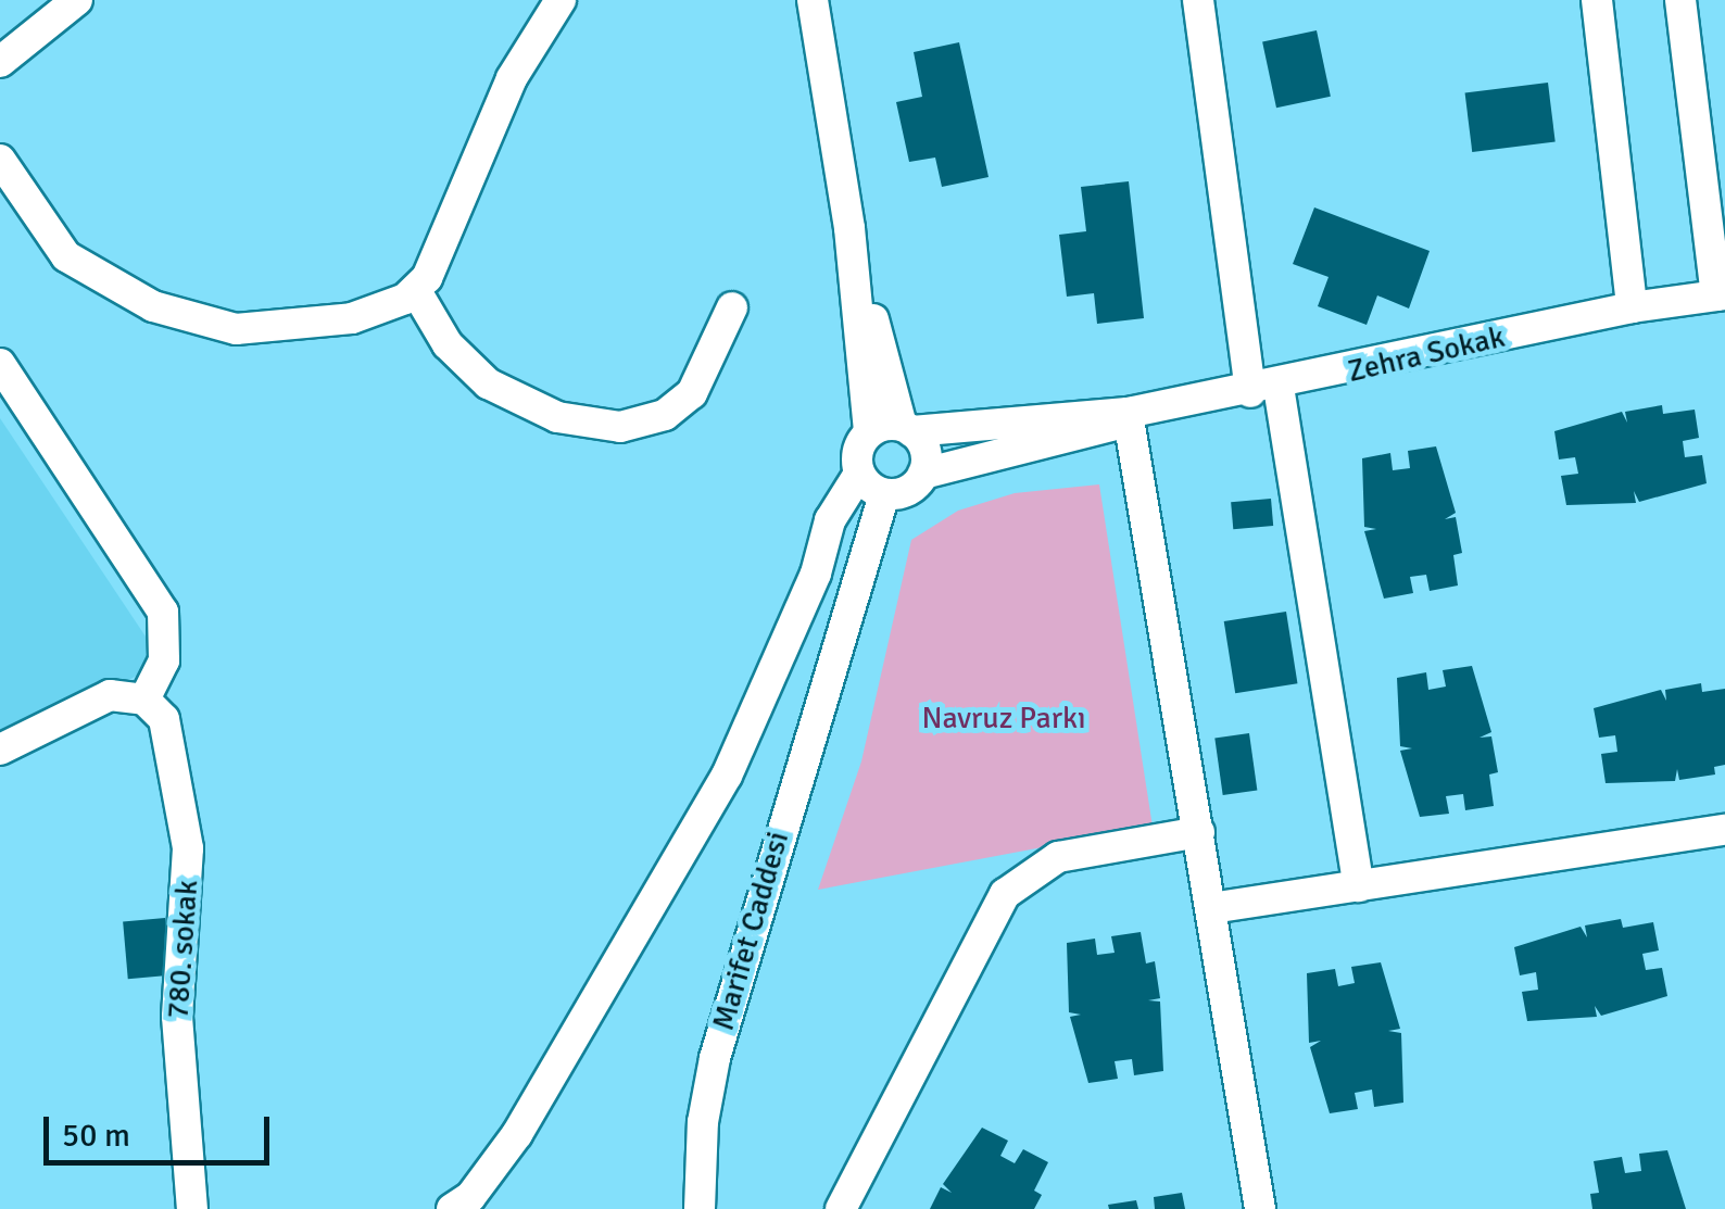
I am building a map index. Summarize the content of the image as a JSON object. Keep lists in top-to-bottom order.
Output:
{
  "streets": {
    "street": ["Zehra Sokak", "Marifet Caddesi", "780. sokak"]
  },
  "parks": ["Navruz Parkı"],
  "scale_bar": "50 m"
}
